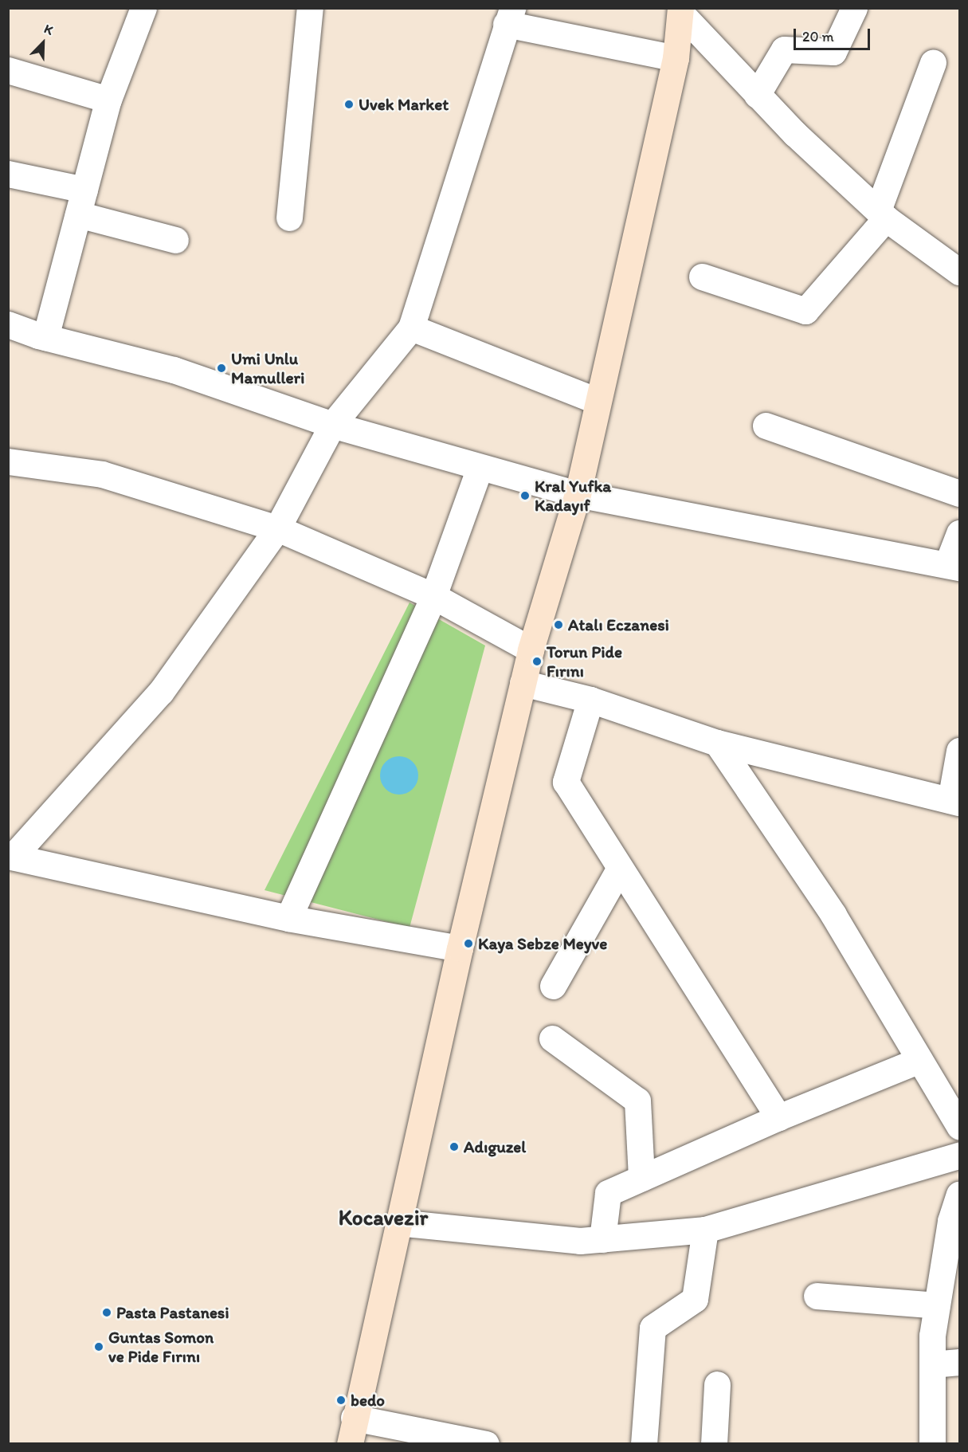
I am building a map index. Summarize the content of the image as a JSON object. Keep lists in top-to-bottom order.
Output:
{
  "districts": ["Kocavezir"],
  "places": [
    "Uvek Market",
    "Umi Unlu Mamulleri",
    "Kral Yufka Kadayıf",
    "Atalı Eczanesi",
    "Torun Pide Fırını",
    "Kaya Sebze Meyve",
    "Adıguzel",
    "Pasta Pastanesi",
    "Guntas Somon ve Pide Fırını",
    "bedo"
  ],
  "scale_bar": "20 m",
  "north": "top right"
}
